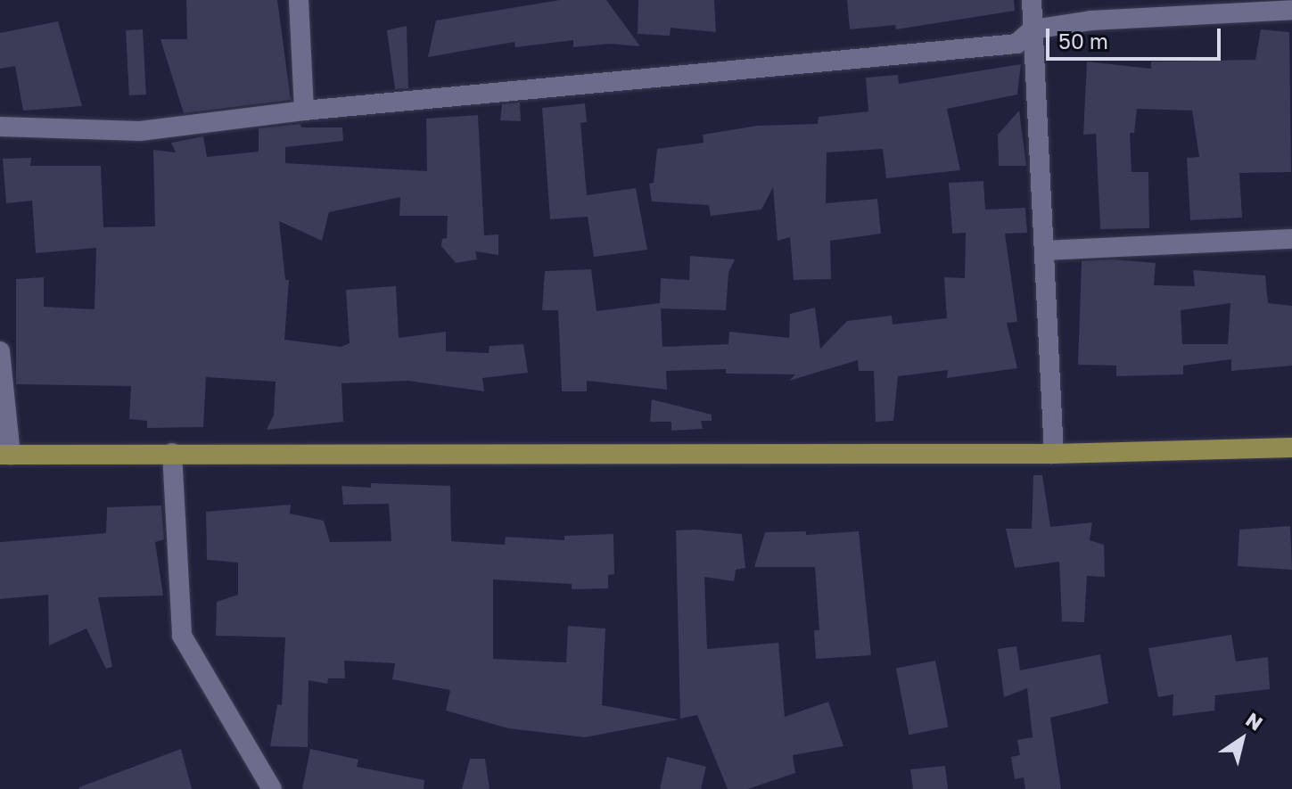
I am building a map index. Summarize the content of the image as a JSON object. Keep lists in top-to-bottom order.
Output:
{
  "scale_bar": "50 m",
  "north": "top right"
}
